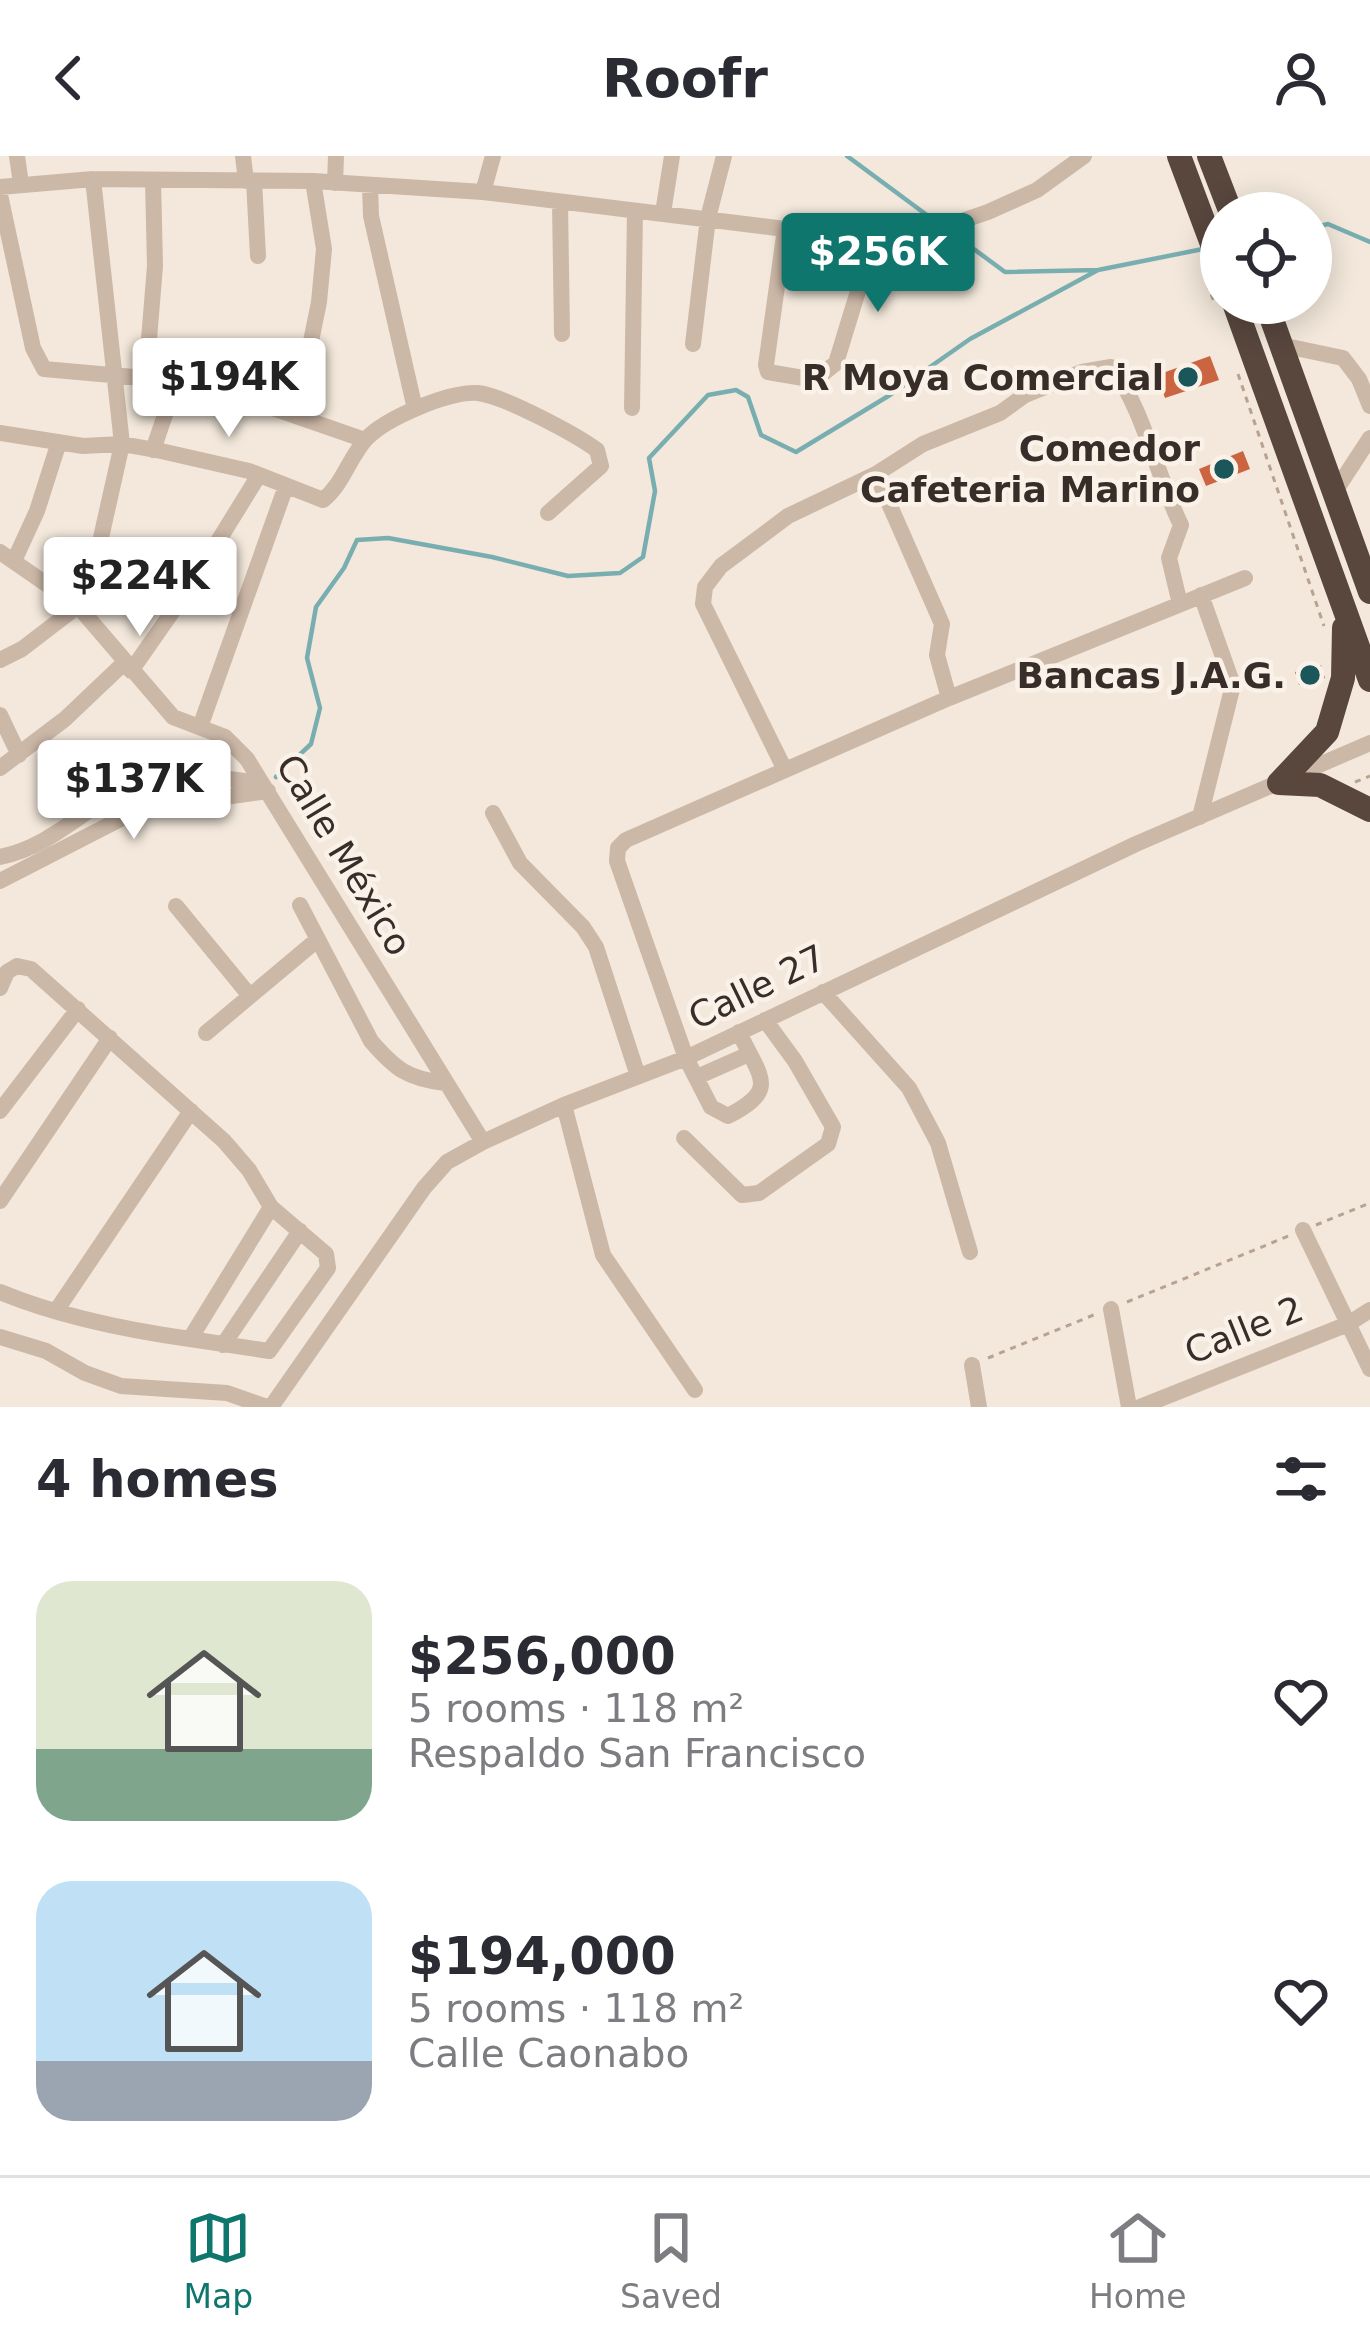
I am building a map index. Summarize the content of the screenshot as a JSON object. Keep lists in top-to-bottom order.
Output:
{
  "streets": {
    "street": ["Calle México", "Calle 27", "Calle 2"]
  },
  "crossings": [
    ["Calle México", "Calle 27"]
  ],
  "places": ["R Moya Comercial", "Comedor Cafeteria Marino", "Bancas J.A.G."],
  "page": {
    "header": "Roofr",
    "price": [
      "$256K",
      "$194K",
      "$224K",
      "$137K"
    ],
    "heading": "4 homes",
    "list": [
      {
        "name": "$256,000",
        "note": "5 rooms · 118 m² · Respaldo San Francisco"
      },
      {
        "name": "$194,000",
        "note": "5 rooms · 118 m² · Calle Caonabo"
      }
    ],
    "tabs": ["Map", "Saved", "Home"]
  }
}
